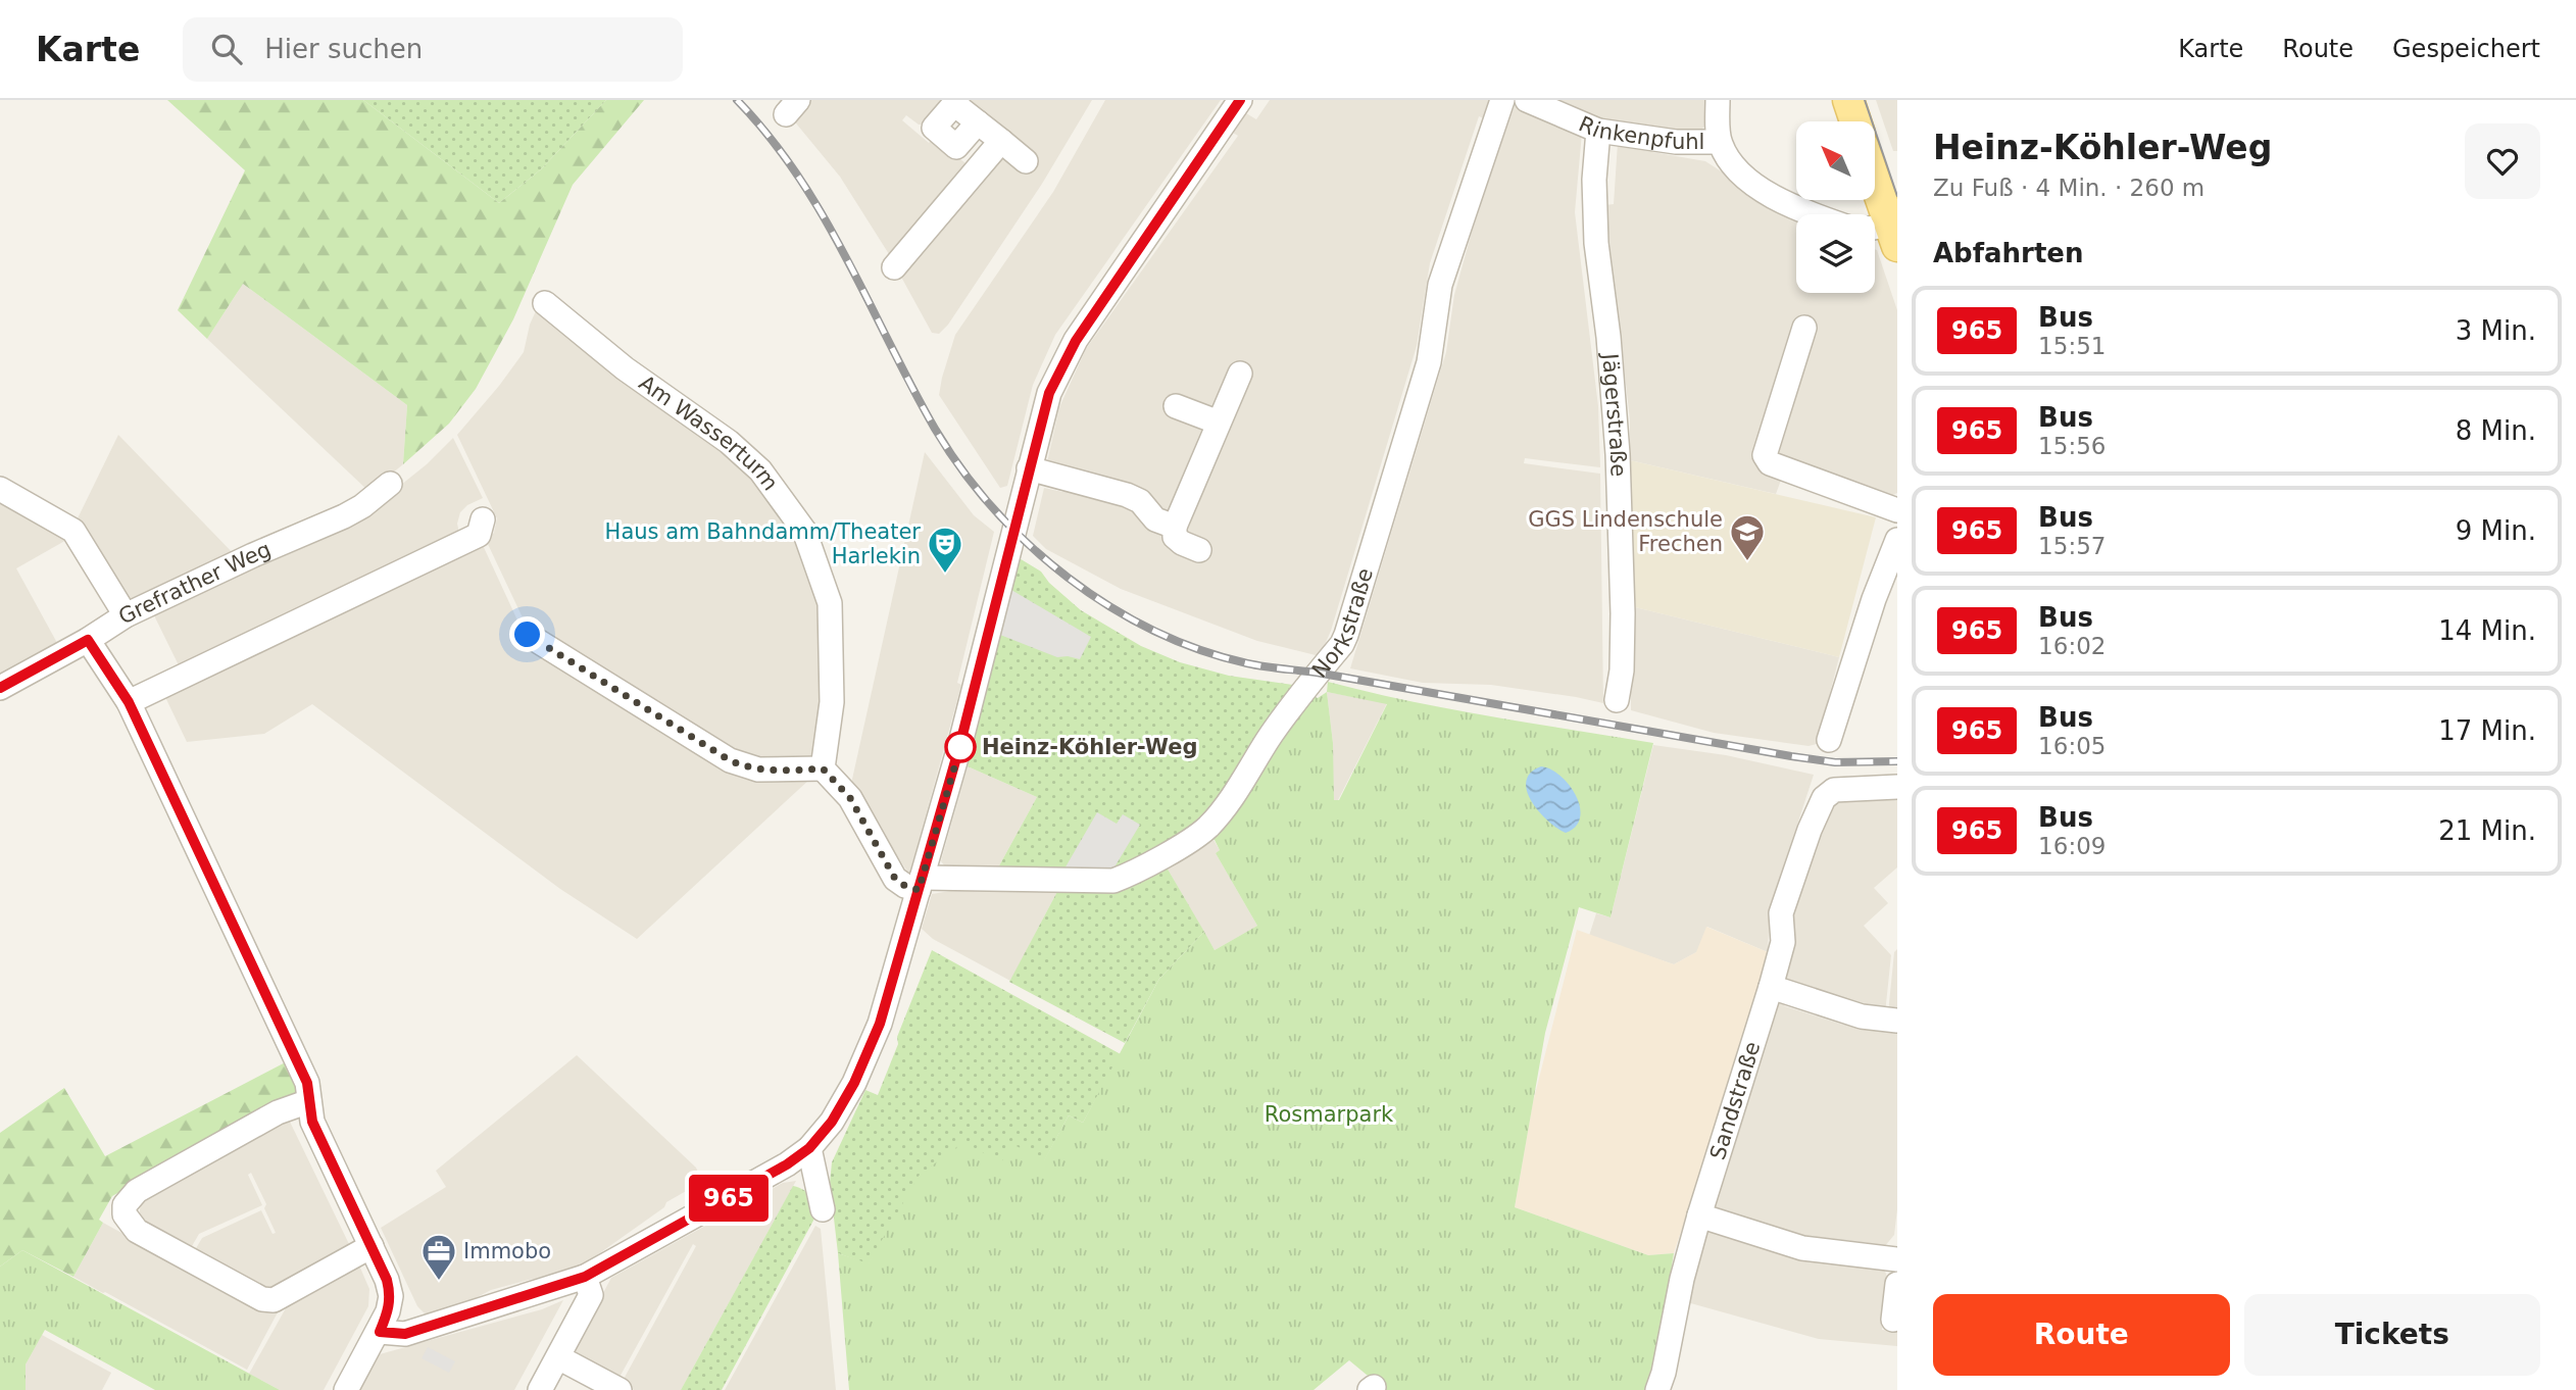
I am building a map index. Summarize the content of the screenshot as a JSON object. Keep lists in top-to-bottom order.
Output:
{
  "streets": {
    "street": [
      "Rinkenpfuhl",
      "Jägerstraße",
      "Am Wasserturm",
      "Grefrather Weg",
      "Norkstraße",
      "Sandstraße"
    ]
  },
  "crossings": [
    ["Rinkenpfuhl", "Jägerstraße"]
  ],
  "parks": ["Rosmarpark"],
  "places": {
    "school or university": ["GGS Lindenschule Frechen"],
    "theatre": ["Haus am Bahndamm/Theater Harlekin"],
    "other": ["Heinz-Köhler-Weg"],
    "office": ["Immobo"]
  },
  "lines": ["bus line 965"],
  "north": "top left",
  "page": {
    "header": "Karte",
    "search": "Hier suchen",
    "nav": ["Karte", "Route", "Gespeichert"],
    "on_map": "965",
    "heading": [
      ["Heinz-Köhler-Weg", "Zu Fuß · 4 Min. · 260 m"],
      "Abfahrten"
    ],
    "list": [
      {
        "mark": "965",
        "name": "Bus",
        "note": "15:51",
        "value": "3 Min."
      },
      {
        "mark": "965",
        "name": "Bus",
        "note": "15:56",
        "value": "8 Min."
      },
      {
        "mark": "965",
        "name": "Bus",
        "note": "15:57",
        "value": "9 Min."
      },
      {
        "mark": "965",
        "name": "Bus",
        "note": "16:02",
        "value": "14 Min."
      },
      {
        "mark": "965",
        "name": "Bus",
        "note": "16:05",
        "value": "17 Min."
      },
      {
        "mark": "965",
        "name": "Bus",
        "note": "16:09",
        "value": "21 Min."
      }
    ],
    "buttons": ["Route", "Tickets"]
  }
}
